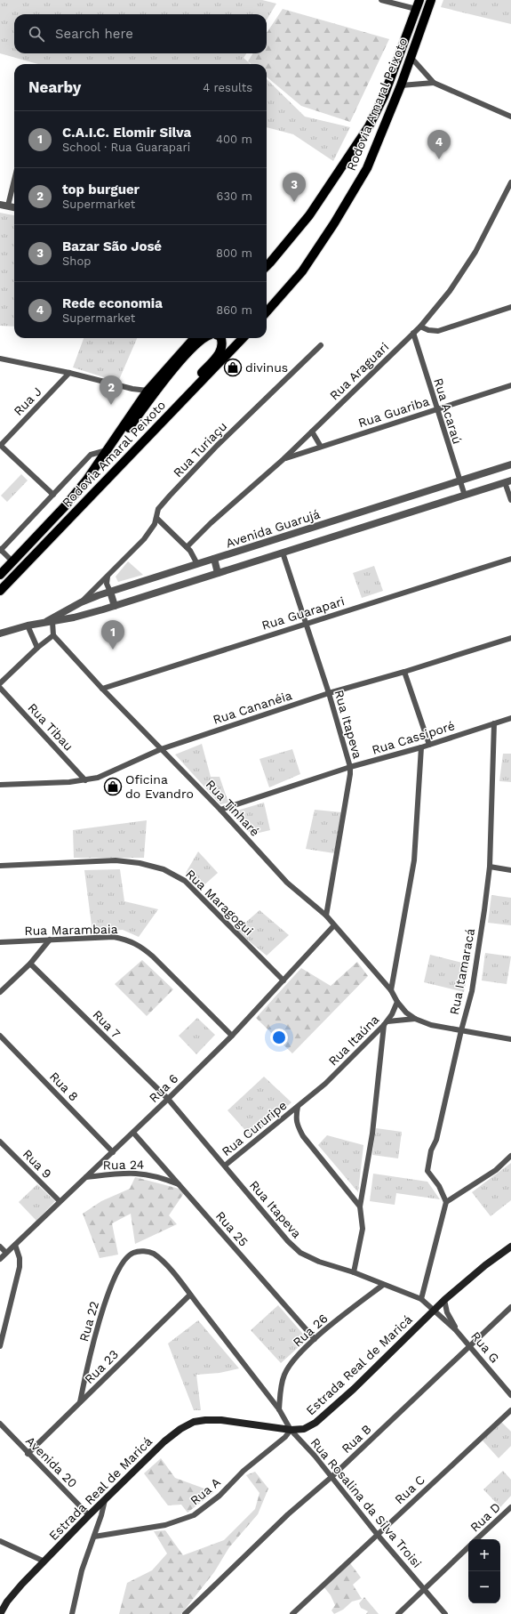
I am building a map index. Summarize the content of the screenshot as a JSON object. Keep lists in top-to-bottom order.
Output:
{
  "streets": {
    "highway": ["Rodovia Amaral Peixoto"],
    "main road": ["Estrada Real de Maricá"],
    "street": [
      "Rua Araguari",
      "Rua J",
      "Rua Acaraú",
      "Rua Guariba",
      "Rua Turiaçu",
      "Avenida Guarujá",
      "Rua Guarapari",
      "Rua Cananéia",
      "Rua Itapeva",
      "Rua Tibau",
      "Rua Cassiporé",
      "Rua Tinharé",
      "Rua Maragogui",
      "Rua Marambaia",
      "Rua Itamaracá",
      "Rua 7",
      "Rua Itaúna",
      "Rua 8",
      "Rua 6",
      "Rua Cururipe",
      "Rua 9",
      "Rua 24",
      "Rua 25",
      "Rua 22",
      "Rua 26",
      "Rua G",
      "Rua 23",
      "Rua B",
      "Avenida 20",
      "Rua C",
      "Rua A",
      "Rua Rosalina da Silva Troisi",
      "Rua D"
    ]
  },
  "crossings": [
    ["Rua Araguari", "Rua Acaraú"],
    ["Rua Araguari", "Rua Guariba"],
    ["Rua Acaraú", "Rua Guariba"],
    ["Rua Acaraú", "Avenida Guarujá"],
    ["Rua Turiaçu", "Avenida Guarujá"],
    ["Avenida Guarujá", "Rua Itapeva"],
    ["Rua Guarapari", "Rua Itapeva"],
    ["Rua Guarapari", "Rua Tinharé"],
    ["Rua Cananéia", "Rua Itapeva"],
    ["Rua Cananéia", "Rua Tibau"],
    ["Rua Cananéia", "Rua Tinharé"],
    ["Rua Itapeva", "Rua Cassiporé"],
    ["Rua Itapeva", "Rua Tinharé"],
    ["Rua Itapeva", "Rua 7"],
    ["Rua Itapeva", "Rua 6"],
    ["Rua Itapeva", "Rua Cururipe"],
    ["Rua Itapeva", "Rua 26"],
    ["Rua Itapeva", "Rua G"],
    ["Rua Itapeva", "Estrada Real de Maricá"],
    ["Rua Cassiporé", "Rua Tinharé"],
    ["Rua Cassiporé", "Rua Itamaracá"],
    ["Rua Maragogui", "Rua 6"],
    ["Rua Marambaia", "Rua 6"],
    ["Rua 7", "Rua 6"],
    ["Rua Itaúna", "Rua Cururipe"],
    ["Rua 8", "Rua 6"],
    ["Rua 6", "Rua 9"],
    ["Rua 6", "Rua 24"],
    ["Rua 6", "Rua 25"],
    ["Rua 24", "Rua 25"],
    ["Rua 25", "Rua 26"],
    ["Rua 22", "Rua 23"],
    ["Rua 22", "Rua Rosalina da Silva Troisi"],
    ["Rua 26", "Rua Rosalina da Silva Troisi"],
    ["Rua G", "Estrada Real de Maricá"],
    ["Rua G", "Rua B"],
    ["Estrada Real de Maricá", "Avenida 20"],
    ["Estrada Real de Maricá", "Rua A"],
    ["Estrada Real de Maricá", "Rua Rosalina da Silva Troisi"],
    ["Rua 23", "Avenida 20"],
    ["Rua 23", "Rua Rosalina da Silva Troisi"],
    ["Rua B", "Rua Rosalina da Silva Troisi"],
    ["Rua C", "Rua Rosalina da Silva Troisi"],
    ["Rua A", "Rua Rosalina da Silva Troisi"],
    ["Rua Rosalina da Silva Troisi", "Rua D"]
  ],
  "places": {
    "shop": ["divinus", "Oficina do Evandro"]
  },
  "page": {
    "search": "Search here",
    "heading": ["Nearby", "4 results"],
    "list": [
      {
        "mark": "1",
        "name": "C.A.I.C. Elomir Silva",
        "note": "School · Rua Guarapari",
        "value": "400 m"
      },
      {
        "mark": "2",
        "name": "top burguer",
        "note": "Supermarket",
        "value": "630 m"
      },
      {
        "mark": "3",
        "name": "Bazar São José",
        "note": "Shop",
        "value": "800 m"
      },
      {
        "mark": "4",
        "name": "Rede economia",
        "note": "Supermarket",
        "value": "860 m"
      }
    ],
    "pins": [
      "4",
      "3",
      "2",
      "1"
    ],
    "map_buttons": ["+", "−"]
  }
}
